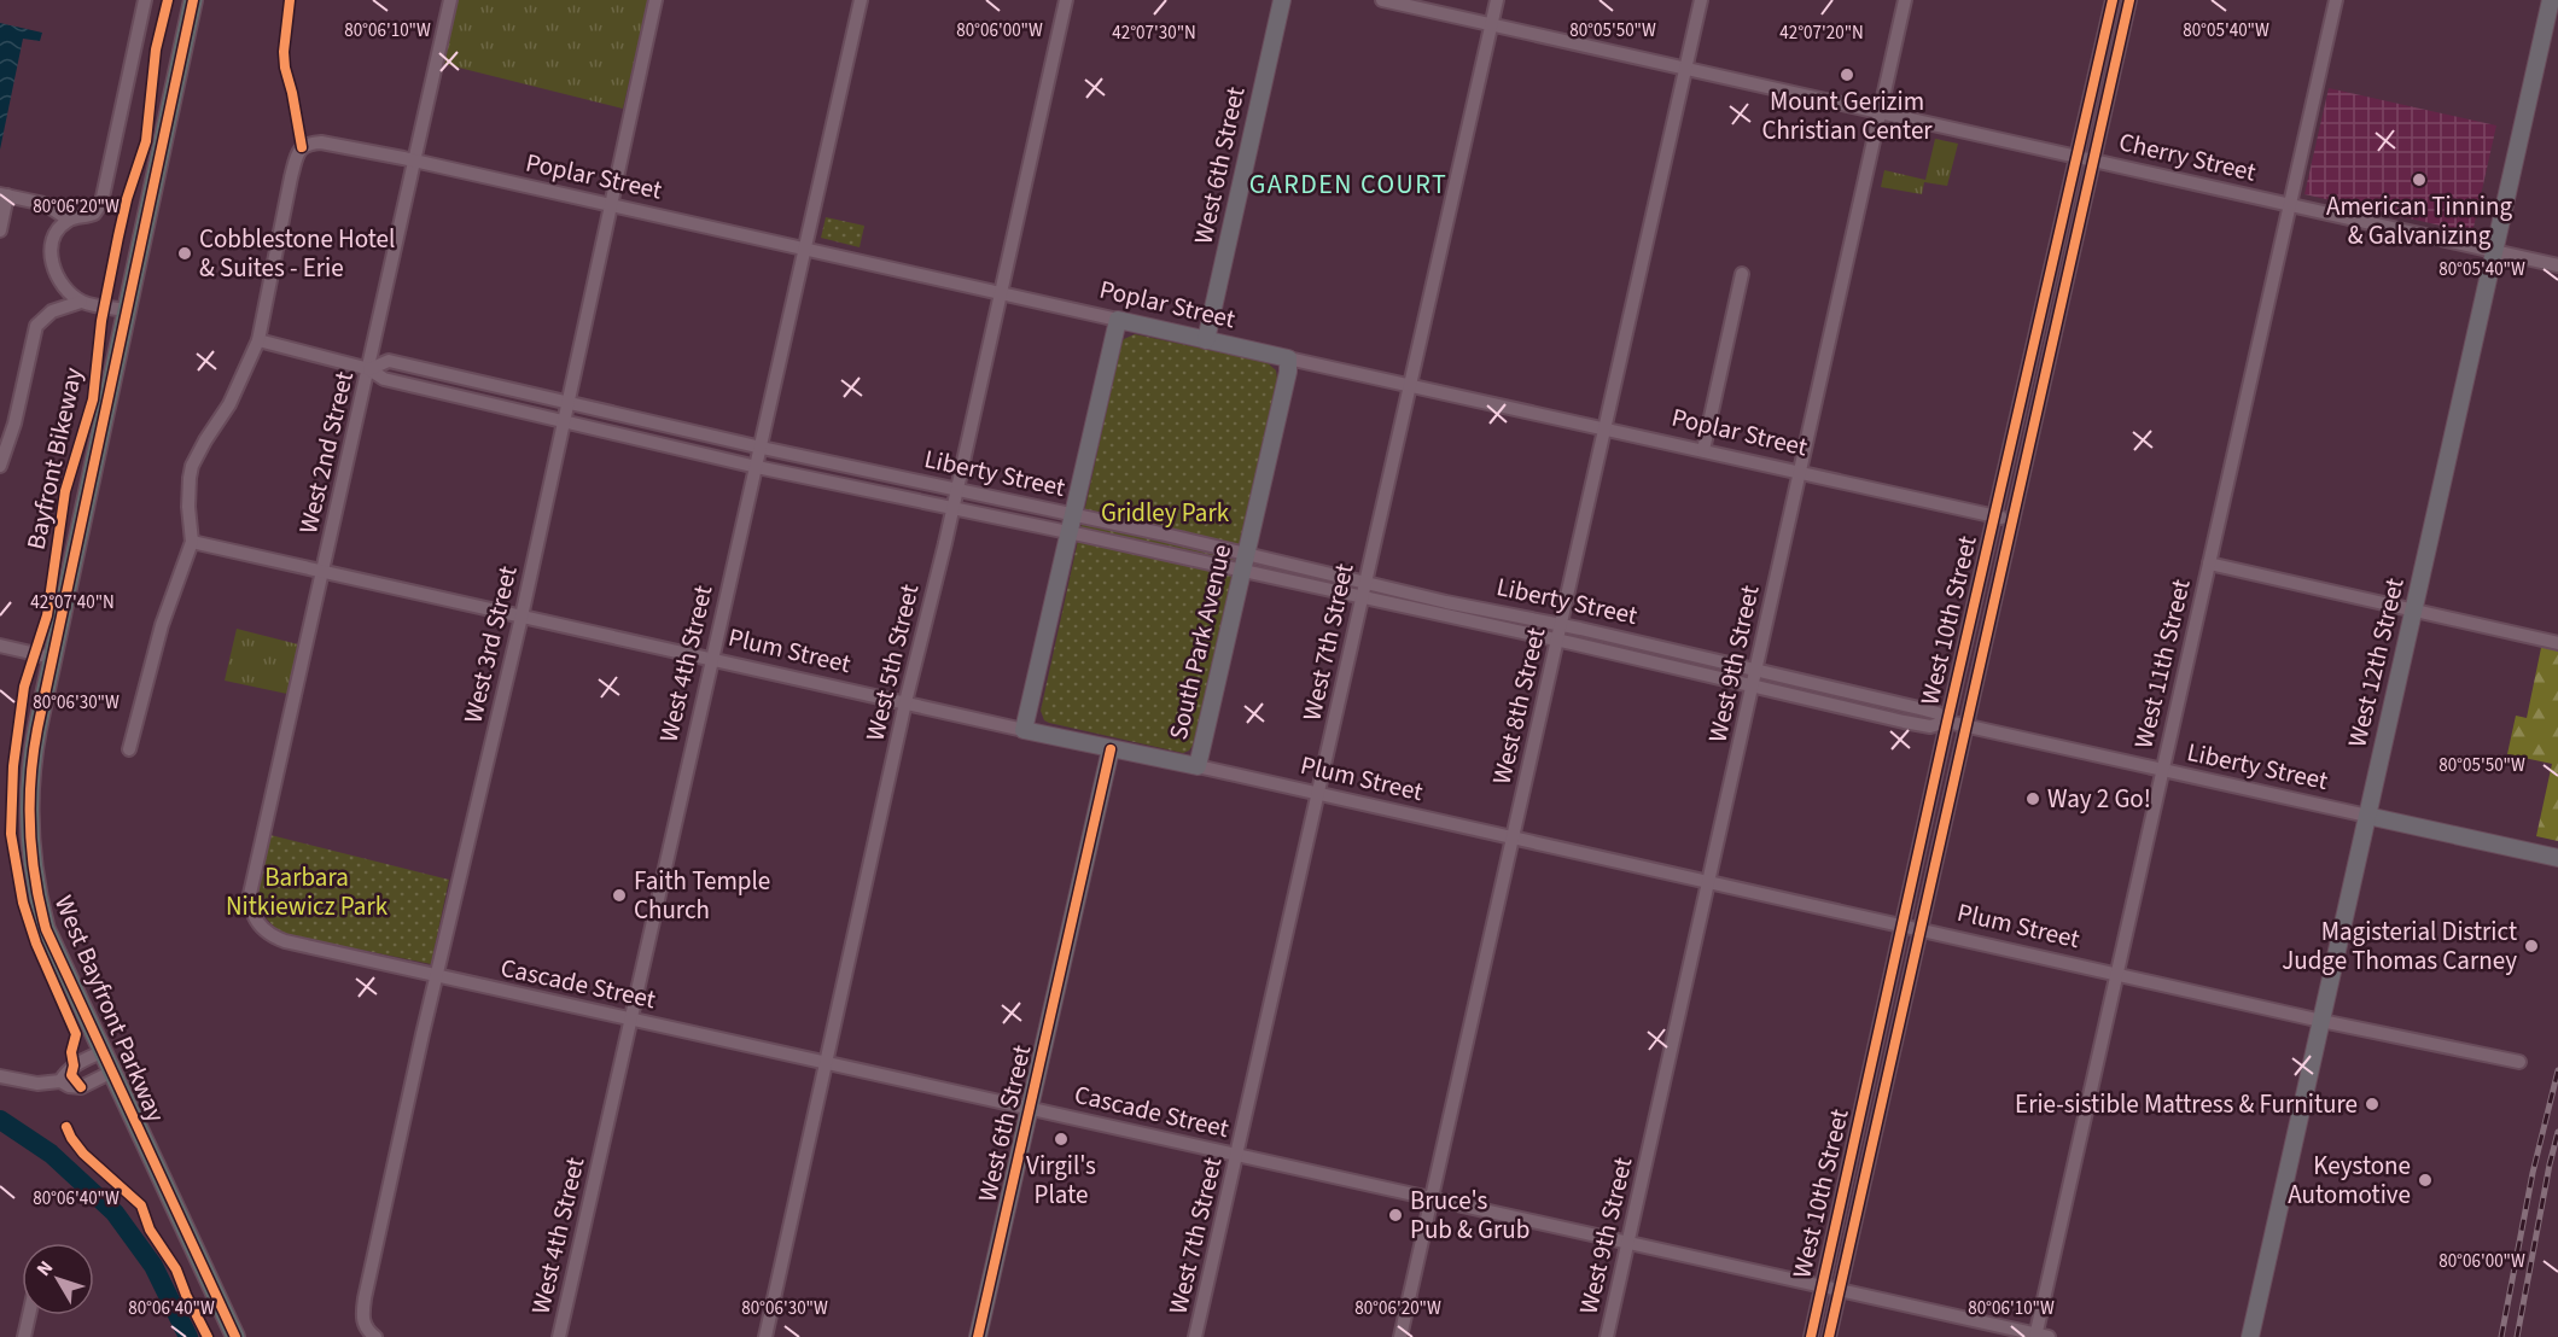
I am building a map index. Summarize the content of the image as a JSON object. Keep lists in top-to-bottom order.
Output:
{
  "streets": {
    "highway": ["West Bayfront Parkway"],
    "main road": [
      "West 6th Street",
      "Poplar Street",
      "Liberty Street",
      "South Park Avenue",
      "Plum Street",
      "West 12th Street"
    ],
    "street": [
      "Cherry Street",
      "West 2nd Street",
      "West 10th Street",
      "West 7th Street",
      "West 3rd Street",
      "West 5th Street",
      "West 4th Street",
      "West 9th Street",
      "West 11th Street",
      "West 8th Street",
      "Cascade Street"
    ],
    "cycle path": ["Bayfront Bikeway"]
  },
  "crossings": [
    ["Cherry Street", "West 10th Street"],
    ["Cherry Street", "West 7th Street"],
    ["Cherry Street", "West 12th Street"],
    ["Cherry Street", "West 9th Street"],
    ["Cherry Street", "West 11th Street"],
    ["Cherry Street", "West 8th Street"],
    ["West 6th Street", "Poplar Street"],
    ["West 6th Street", "Plum Street"],
    ["West 6th Street", "Cascade Street"],
    ["Poplar Street", "West 2nd Street"],
    ["Poplar Street", "Liberty Street"],
    ["Poplar Street", "West 10th Street"],
    ["Poplar Street", "South Park Avenue"],
    ["Poplar Street", "West 7th Street"],
    ["Poplar Street", "West 3rd Street"],
    ["Poplar Street", "West 5th Street"],
    ["Poplar Street", "West 4th Street"],
    ["Poplar Street", "West 9th Street"],
    ["Poplar Street", "West 8th Street"],
    ["West 2nd Street", "Liberty Street"],
    ["West 2nd Street", "Plum Street"],
    ["West 2nd Street", "Cascade Street"],
    ["Liberty Street", "West 10th Street"],
    ["Liberty Street", "South Park Avenue"],
    ["Liberty Street", "West 7th Street"],
    ["Liberty Street", "West 3rd Street"],
    ["Liberty Street", "West 5th Street"],
    ["Liberty Street", "West 12th Street"],
    ["Liberty Street", "West 4th Street"],
    ["Liberty Street", "West 9th Street"],
    ["Liberty Street", "West 11th Street"],
    ["Liberty Street", "West 8th Street"],
    ["West 10th Street", "Plum Street"],
    ["West 10th Street", "Cascade Street"],
    ["South Park Avenue", "Plum Street"],
    ["West 7th Street", "Plum Street"],
    ["West 7th Street", "Cascade Street"],
    ["West 3rd Street", "Plum Street"],
    ["West 3rd Street", "Cascade Street"],
    ["Plum Street", "West 5th Street"],
    ["Plum Street", "West 12th Street"],
    ["Plum Street", "West 4th Street"],
    ["Plum Street", "West 9th Street"],
    ["Plum Street", "West 11th Street"],
    ["Plum Street", "West 8th Street"],
    ["West 5th Street", "Cascade Street"],
    ["West 4th Street", "Cascade Street"],
    ["West 9th Street", "Cascade Street"],
    ["West 11th Street", "Cascade Street"],
    ["West 8th Street", "Cascade Street"]
  ],
  "districts": ["GARDEN COURT"],
  "parks": ["Gridley Park", "Barbara Nitkiewicz Park"],
  "places": [
    "Mount Gerizim Christian Center",
    "American Tinning & Galvanizing",
    "Cobblestone Hotel & Suites - Erie",
    "Way 2 Go!",
    "Faith Temple Church",
    "Magisterial District Judge Thomas Carney",
    "Erie-sistible Mattress & Furniture",
    "Virgil's Plate",
    "Keystone Automotive",
    "Bruce's Pub & Grub"
  ],
  "north": "top left",
  "coordinates": [
    "80°06'10\"W",
    "80°06'00\"W",
    "80°05'50\"W",
    "80°05'40\"W",
    "42°07'30\"N",
    "42°07'20\"N",
    "80°06'20\"W",
    "42°07'40\"N",
    "80°06'30\"W",
    "80°06'40\"W"
  ]
}
